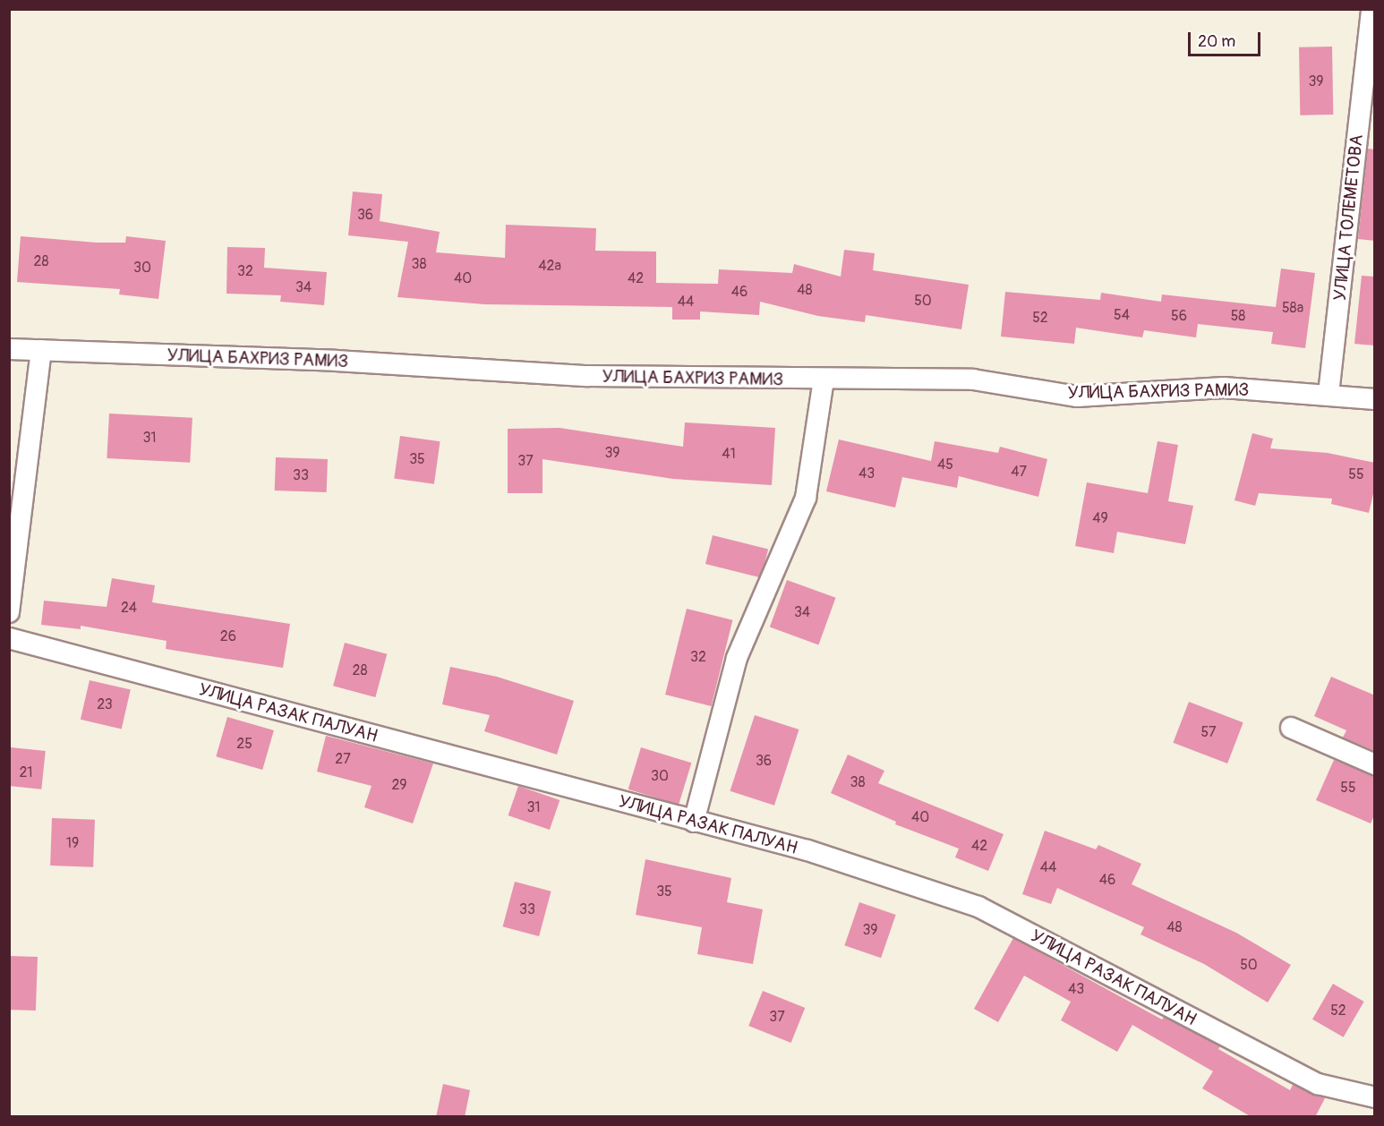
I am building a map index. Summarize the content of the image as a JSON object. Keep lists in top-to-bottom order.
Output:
{
  "streets": {
    "street": ["УЛИЦА ТОЛЕМЕТОВА", "УЛИЦА БАХРИЗ РАМИЗ", "УЛИЦА РАЗАК ПАЛУАН"]
  },
  "crossings": [
    ["УЛИЦА ТОЛЕМЕТОВА", "УЛИЦА БАХРИЗ РАМИЗ"]
  ],
  "house_numbers": [
    "39",
    "36",
    "28",
    "38",
    "42а",
    "30",
    "32",
    "40",
    "42",
    "34",
    "48",
    "46",
    "50",
    "44",
    "58а",
    "54",
    "56",
    "58",
    "52",
    "31",
    "39",
    "41",
    "35",
    "37",
    "45",
    "47",
    "43",
    "55",
    "33",
    "49",
    "24",
    "34",
    "26",
    "32",
    "28",
    "23",
    "57",
    "25",
    "27",
    "36",
    "21",
    "30",
    "38",
    "29",
    "55",
    "31",
    "40",
    "19",
    "42",
    "44",
    "46",
    "35",
    "33",
    "48",
    "39",
    "50",
    "43",
    "52",
    "37"
  ],
  "scale_bar": "20 m"
}
